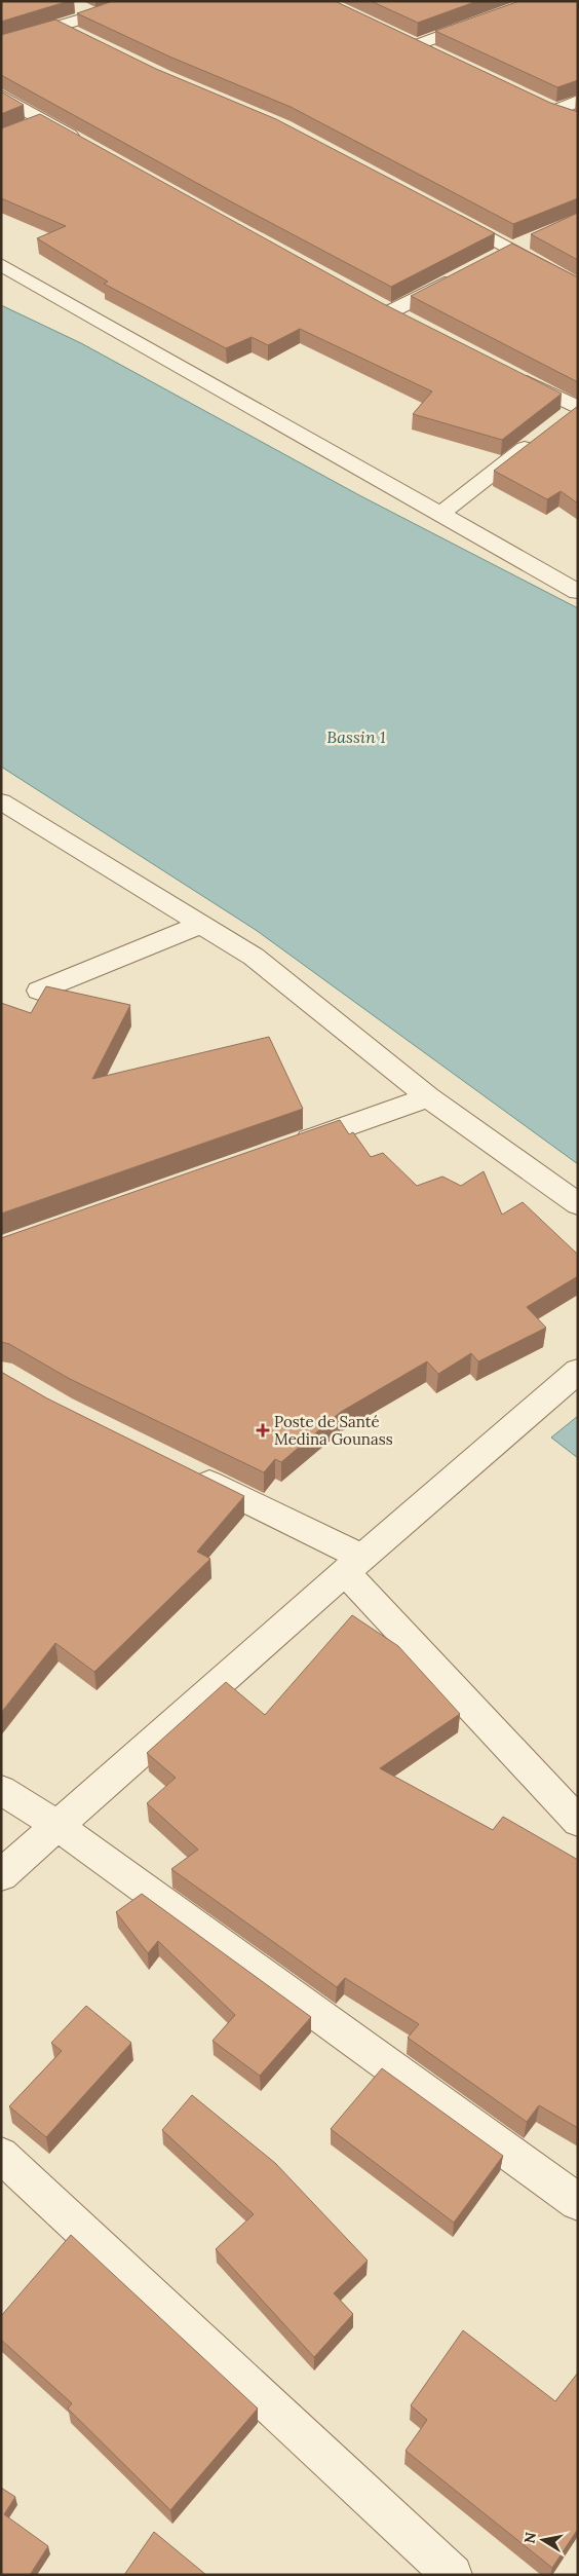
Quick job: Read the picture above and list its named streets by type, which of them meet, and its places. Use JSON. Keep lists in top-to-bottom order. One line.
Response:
{"water":["Bassin 1"],"places":{"health":["Poste de Santé Medina Gounass"]},"north":"left"}
